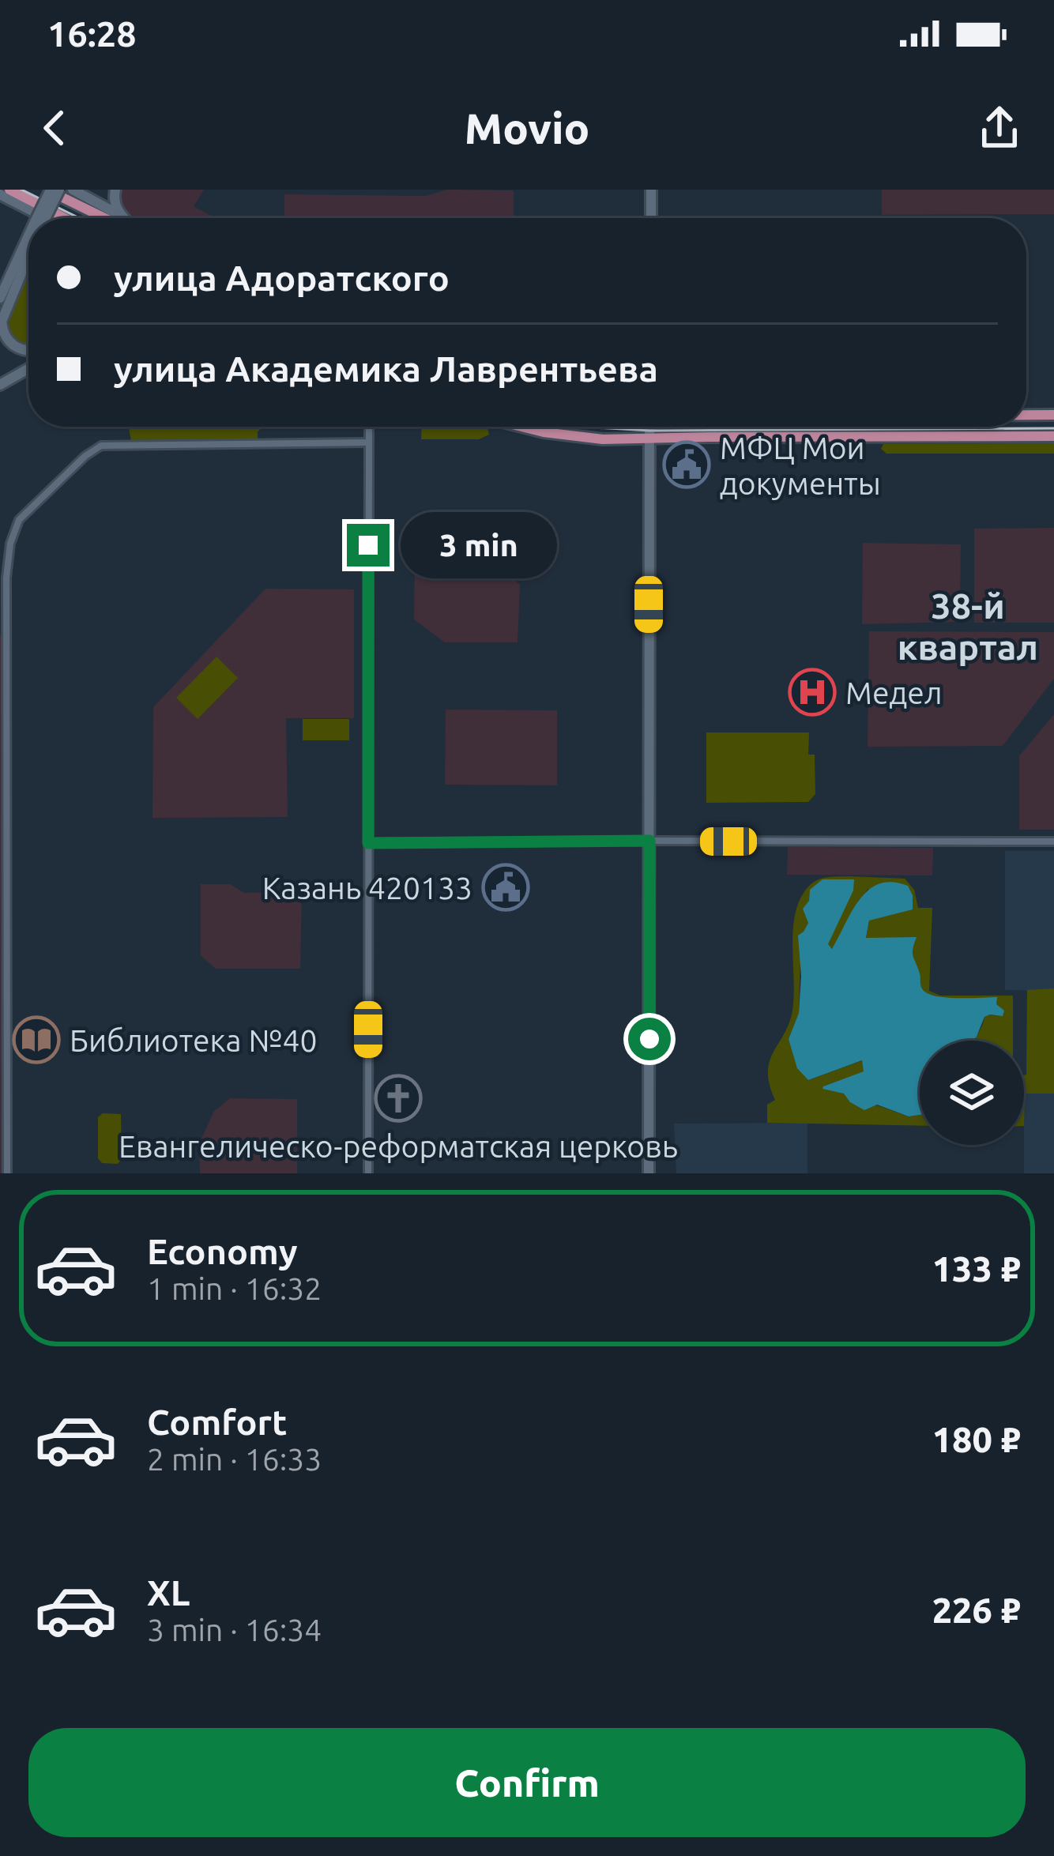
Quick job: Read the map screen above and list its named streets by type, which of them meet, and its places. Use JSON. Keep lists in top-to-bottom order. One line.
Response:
{"districts":["38-й квартал"],"places":{"public building":["МФЦ Мои документы","Казань 420133"],"hospital":["Медел"],"library":["Библиотека №40"],"church":["Евангелическо-реформатская церковь"]},"page":{"status":"16:28","header":"Movio","banner":["улица Адоратского","улица Академика Лаврентьева"],"bubble":"3 min","list":[{"name":"Economy","note":"1 min · 16:32","value":"133 ₽"},{"name":"Comfort","note":"2 min · 16:33","value":"180 ₽"},{"name":"XL","note":"3 min · 16:34","value":"226 ₽"}],"buttons":"Confirm"}}
